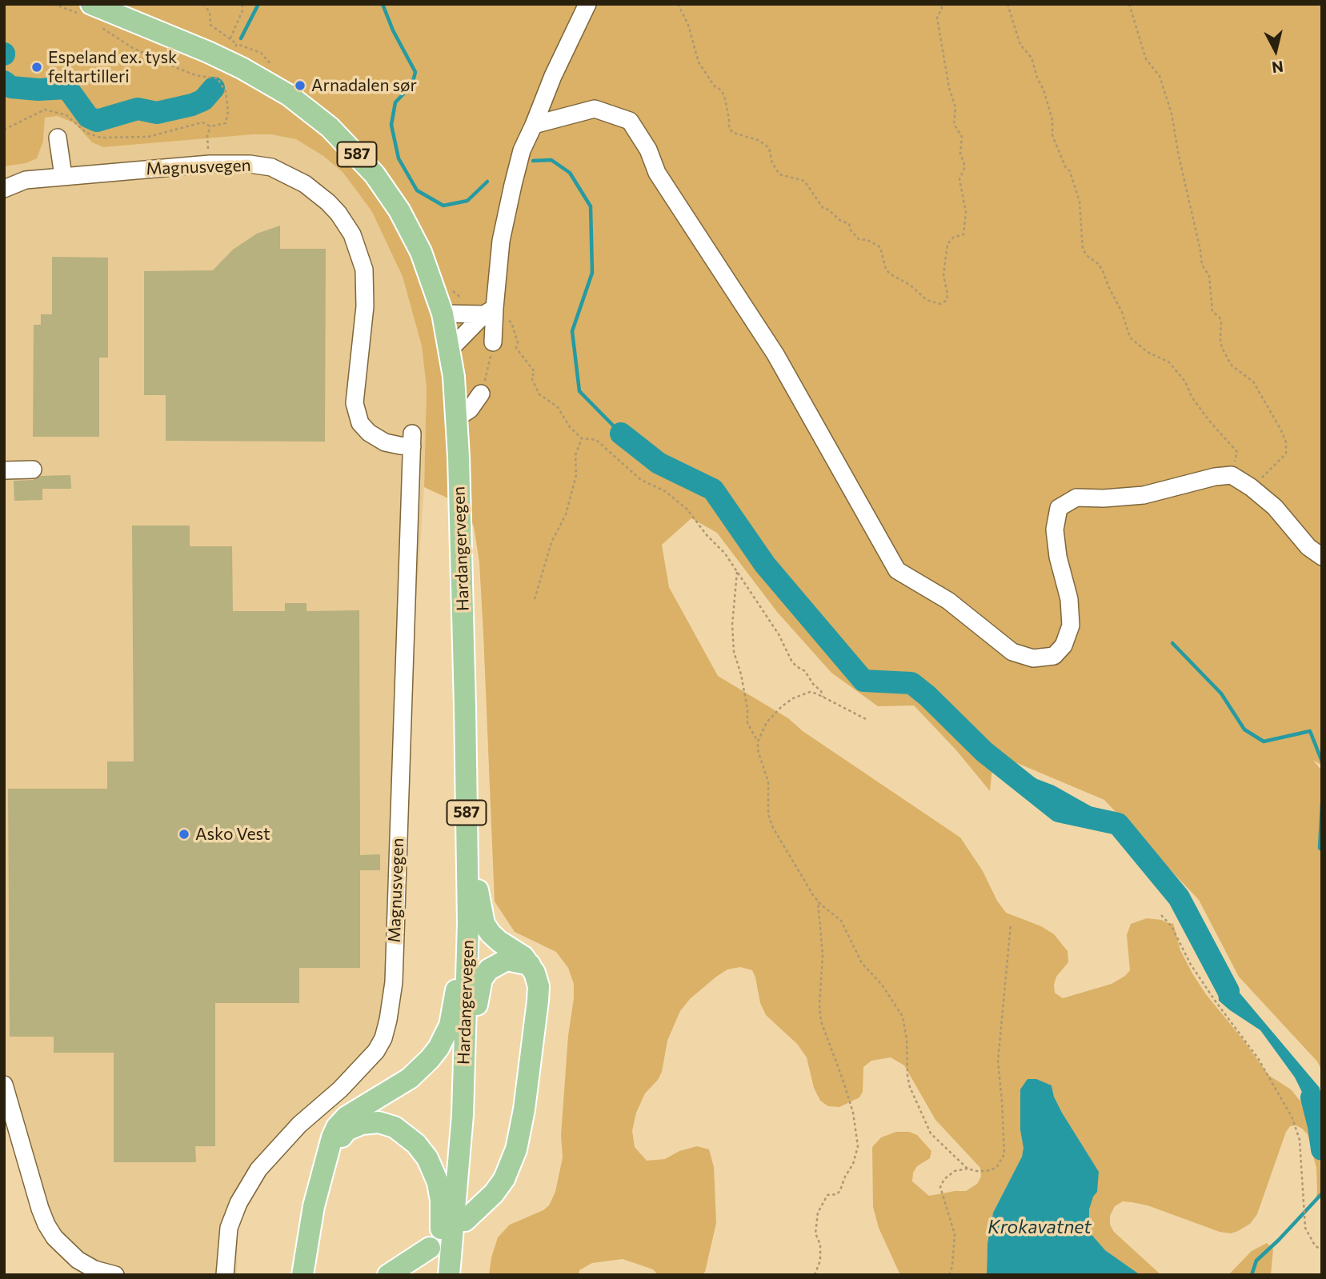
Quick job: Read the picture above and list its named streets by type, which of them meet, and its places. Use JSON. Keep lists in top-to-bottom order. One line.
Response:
{"streets":{"main road":["587","Hardangervegen"],"lane":["Magnusvegen"]},"crossings":[["587","Hardangervegen"]],"water":["Krokavatnet"],"places":["Espeland ex. tysk feltartilleri","Arnadalen sør","Asko Vest"],"north":"bottom"}
